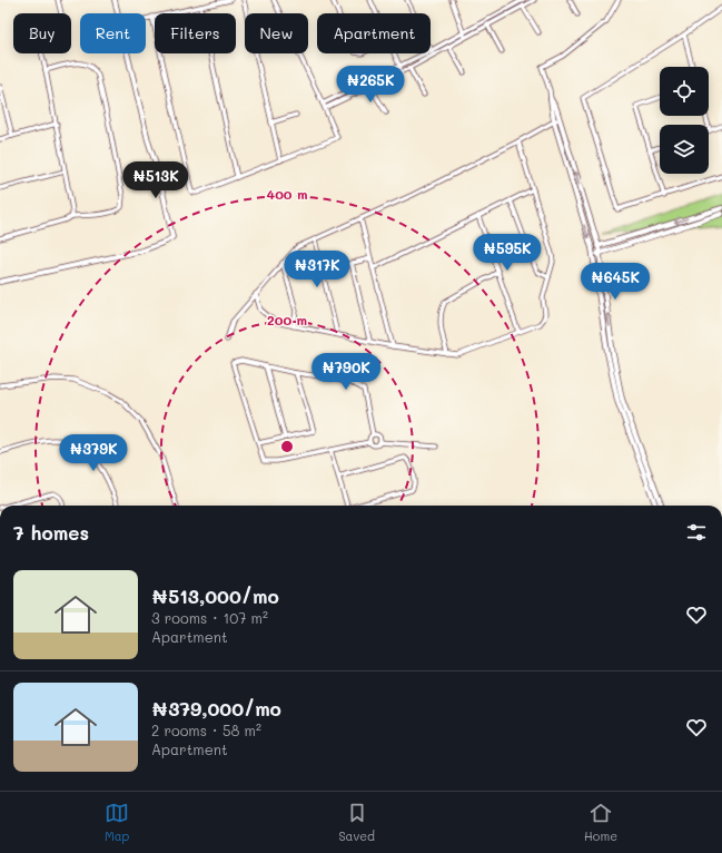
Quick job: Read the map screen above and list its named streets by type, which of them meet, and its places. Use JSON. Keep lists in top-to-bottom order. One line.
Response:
{"page":{"chip":["Buy","Rent","Filters","New","Apartment"],"price":["₦265K","₦513K","₦595K","₦317K","₦645K","₦790K","₦379K"],"heading":"7 homes","list":[{"name":"₦513,000/mo","note":"3 rooms · 107 m² · Apartment"},{"name":"₦379,000/mo","note":"2 rooms · 58 m² · Apartment"}],"tabs":["Map","Saved","Home"]},"rings":["400 m","200 m"]}
